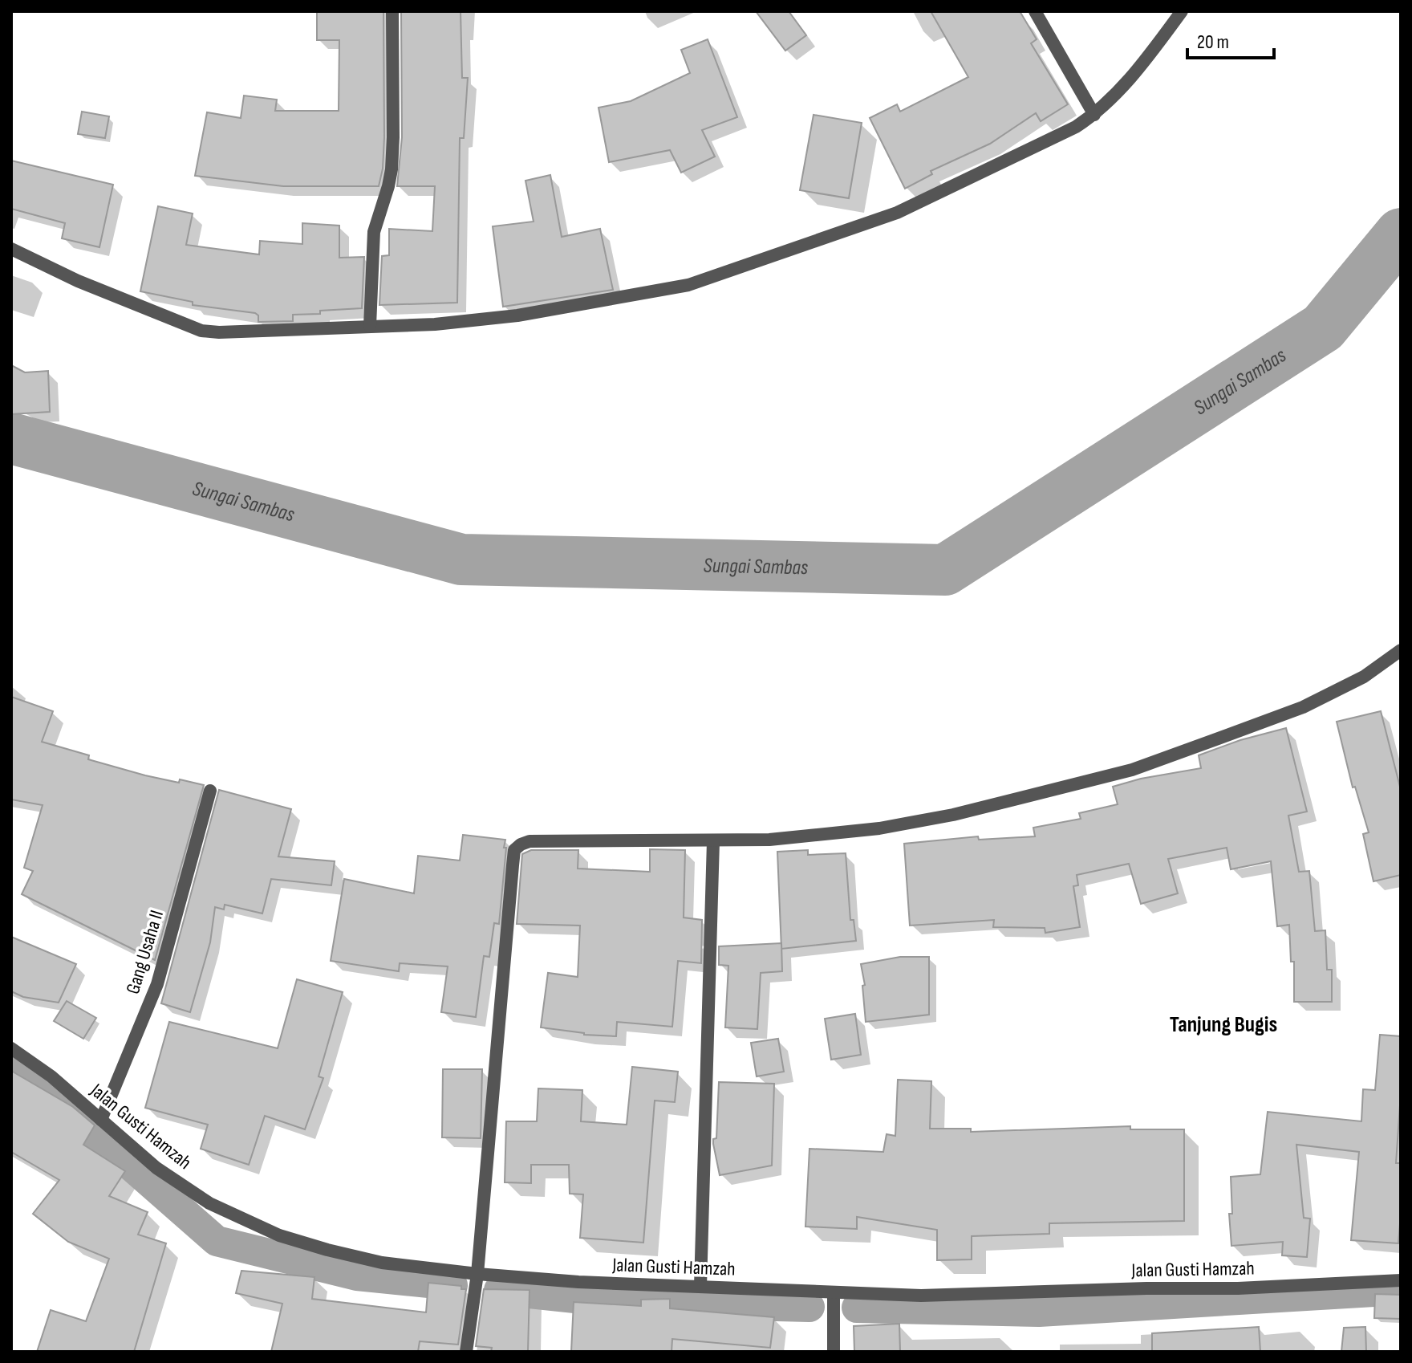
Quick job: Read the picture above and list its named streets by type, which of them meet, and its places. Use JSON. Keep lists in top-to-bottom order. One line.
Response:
{"streets":{"street":["Gang Usaha II","Jalan Gusti Hamzah"]},"crossings":[["Gang Usaha II","Jalan Gusti Hamzah"]],"districts":["Tanjung Bugis"],"water":["Sungai Sambas"],"scale_bar":"20 m"}
